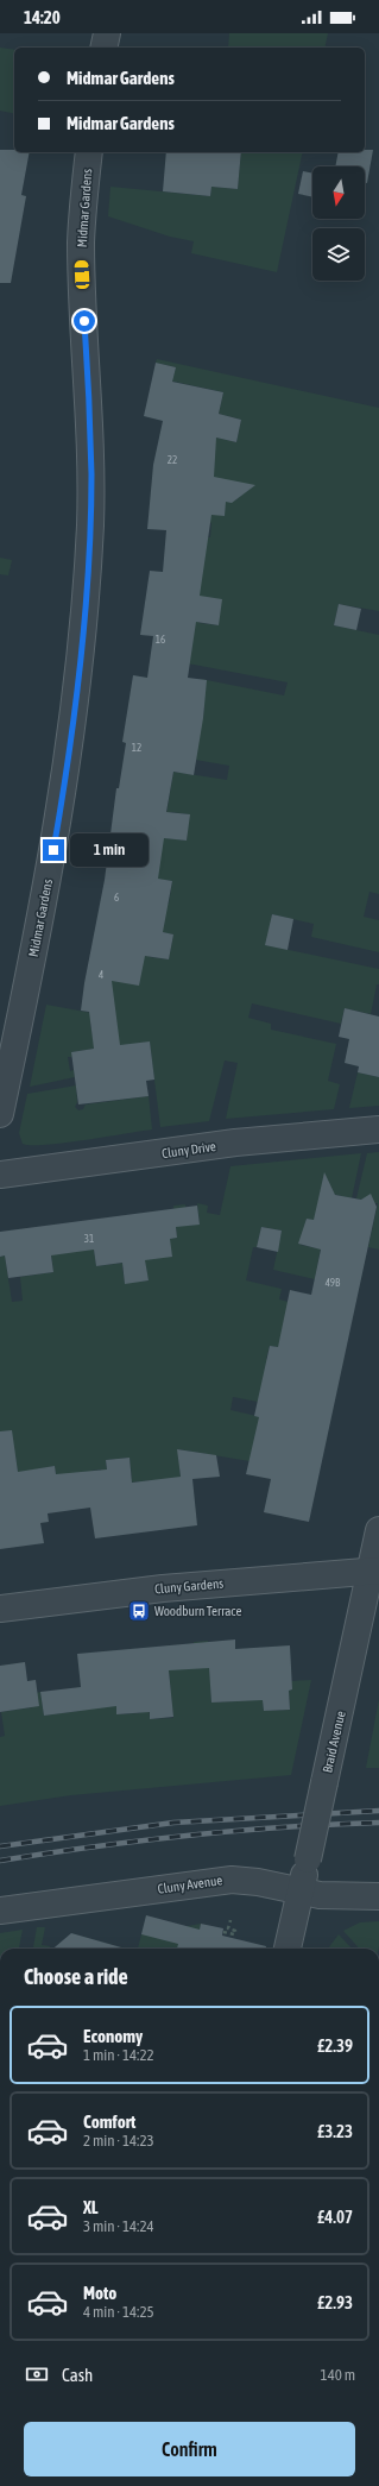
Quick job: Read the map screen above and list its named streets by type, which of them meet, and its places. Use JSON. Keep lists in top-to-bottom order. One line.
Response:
{"streets":{"street":["Midmar Gardens","Cluny Drive","Cluny Gardens","Braid Avenue","Cluny Avenue"]},"crossings":[["Cluny Gardens","Braid Avenue"],["Braid Avenue","Cluny Avenue"]],"places":{"bus stop":["Woodburn Terrace"]},"house_numbers":["22","16","12","6","4","31","49B"],"north":"bottom","page":{"status":"14:20","banner":["Midmar Gardens","Midmar Gardens"],"bubble":"1 min","heading":"Choose a ride","list":[{"name":"Economy","note":"1 min · 14:22","value":"£2.39"},{"name":"Comfort","note":"2 min · 14:23","value":"£3.23"},{"name":"XL","note":"3 min · 14:24","value":"£4.07"},{"name":"Moto","note":"4 min · 14:25","value":"£2.93"}],"pay":["Cash","140 m"],"buttons":"Confirm"}}
